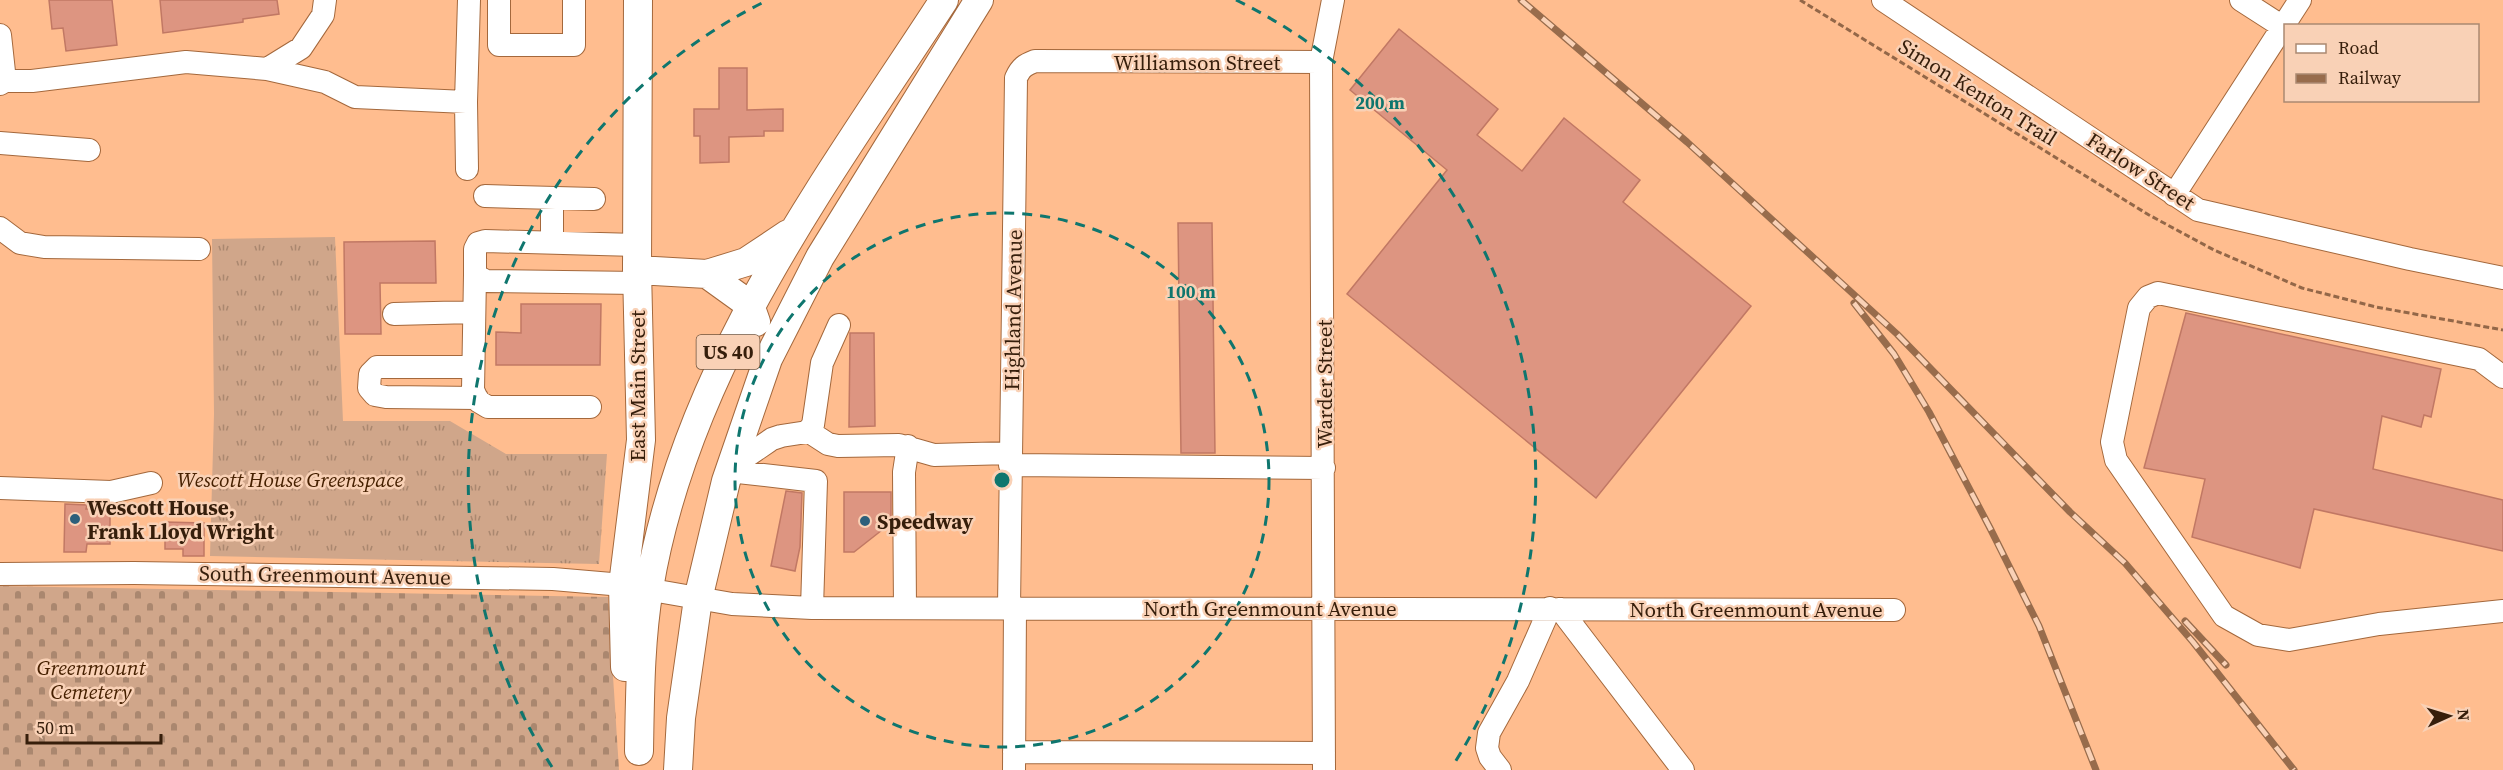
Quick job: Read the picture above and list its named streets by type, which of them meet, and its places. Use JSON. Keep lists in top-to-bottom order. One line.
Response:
{"streets":{"main road":["US 40","East Main Street"],"street":["Williamson Street","Farlow Street","Highland Avenue","Warder Street","South Greenmount Avenue","North Greenmount Avenue"],"path":["Simon Kenton Trail"]},"crossings":[["Williamson Street","Highland Avenue"],["Williamson Street","Warder Street"],["Highland Avenue","North Greenmount Avenue"],["US 40","East Main Street"],["US 40","South Greenmount Avenue"],["US 40","North Greenmount Avenue"],["Warder Street","North Greenmount Avenue"],["East Main Street","South Greenmount Avenue"],["East Main Street","North Greenmount Avenue"],["South Greenmount Avenue","North Greenmount Avenue"]],"parks":["Wescott House Greenspace","Greenmount Cemetery"],"places":["Wescott House, Frank Lloyd Wright","Speedway"],"legend":["Road","Railway"],"scale_bar":"50 m","north":"right","rings":["200 m","100 m"]}
